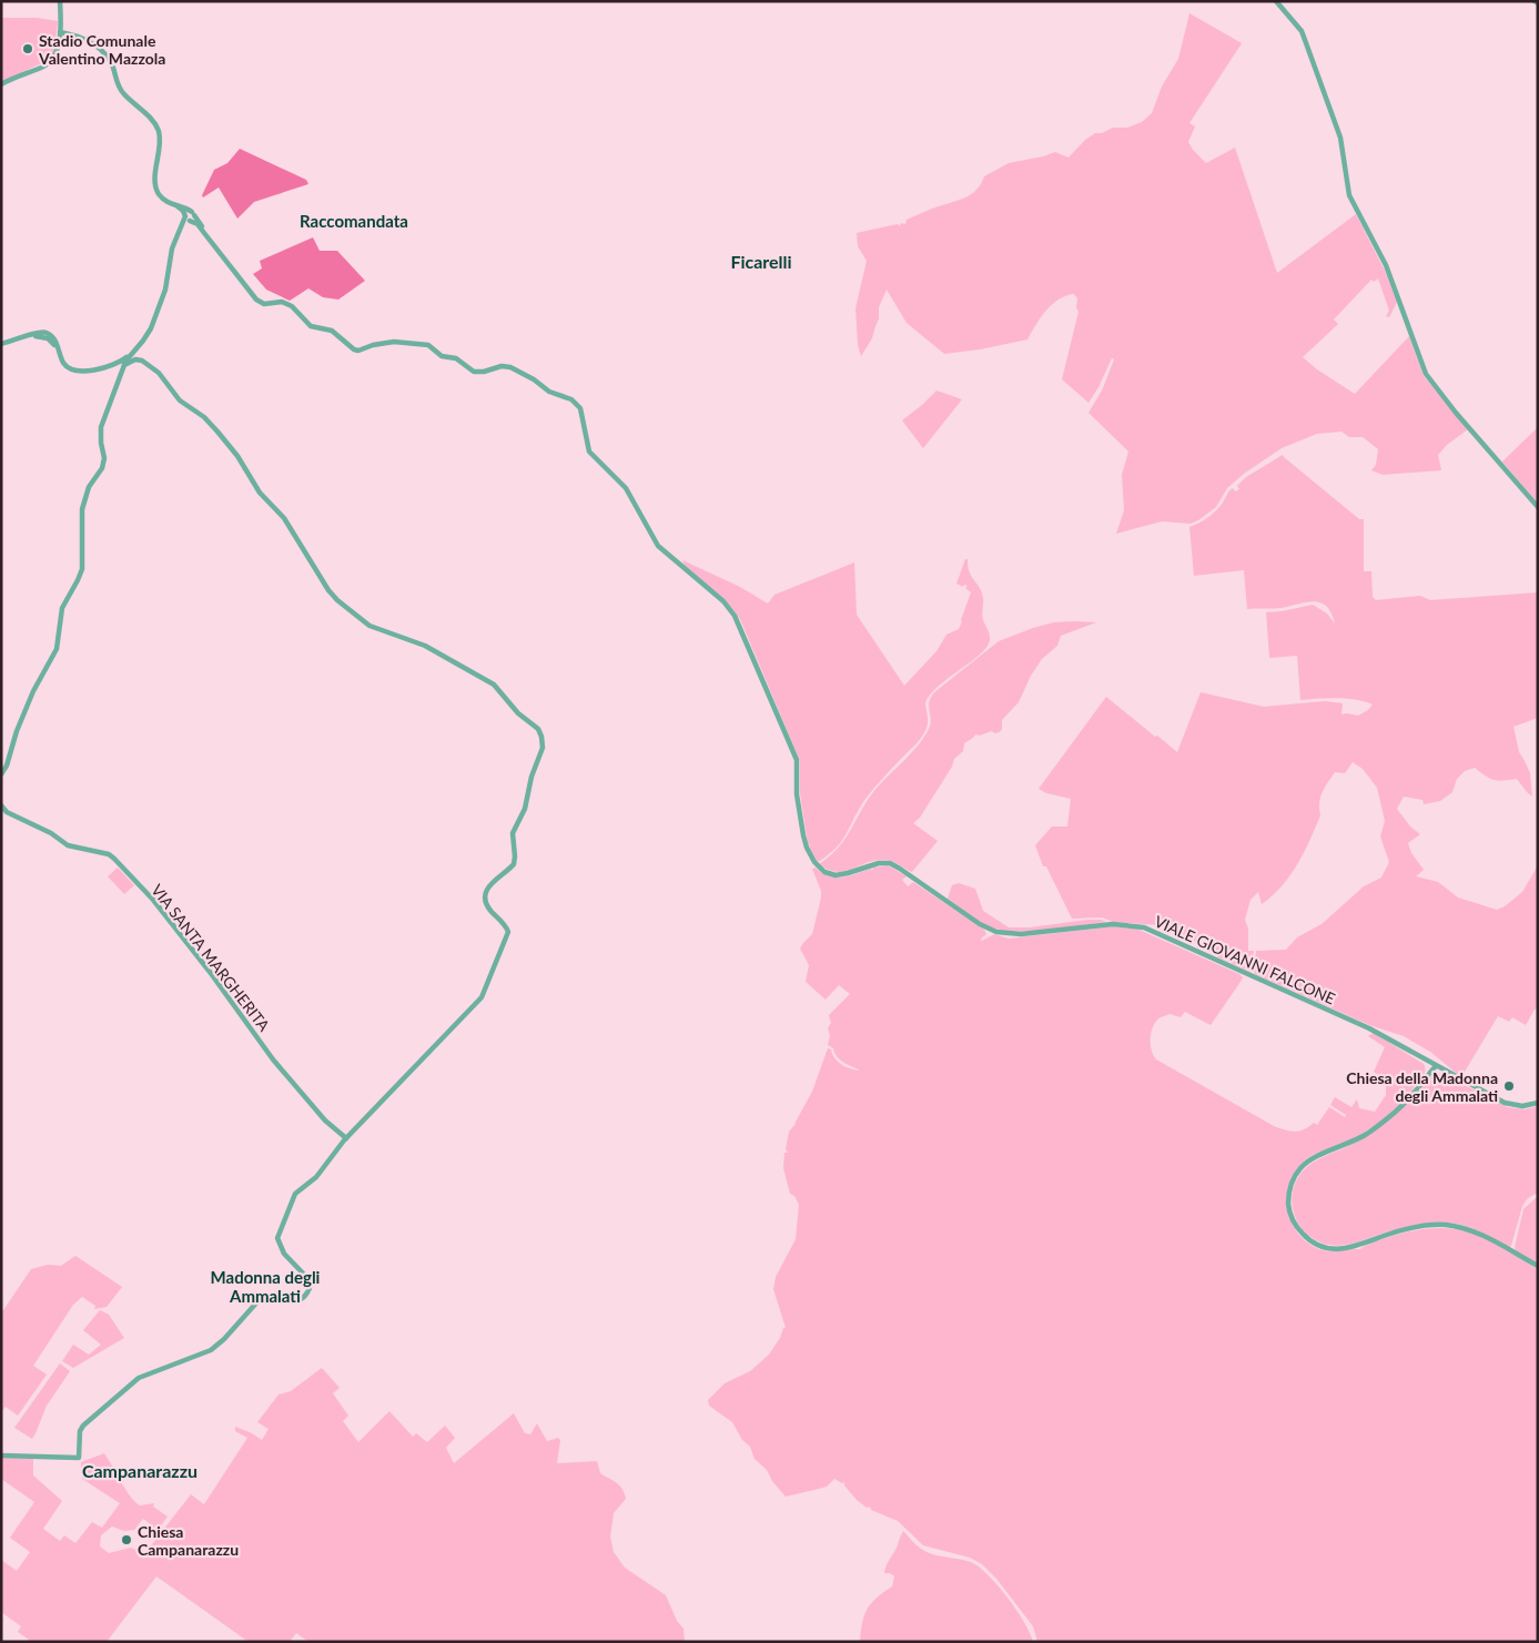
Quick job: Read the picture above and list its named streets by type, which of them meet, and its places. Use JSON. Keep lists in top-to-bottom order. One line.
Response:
{"streets":{"street":["VIA SANTA MARGHERITA","VIALE GIOVANNI FALCONE"]},"districts":["Raccomandata","Ficarelli","Madonna degli Ammalati","Campanarazzu"],"places":["Stadio Comunale Valentino Mazzola","Chiesa della Madonna degli Ammalati","Chiesa Campanarazzu"]}
